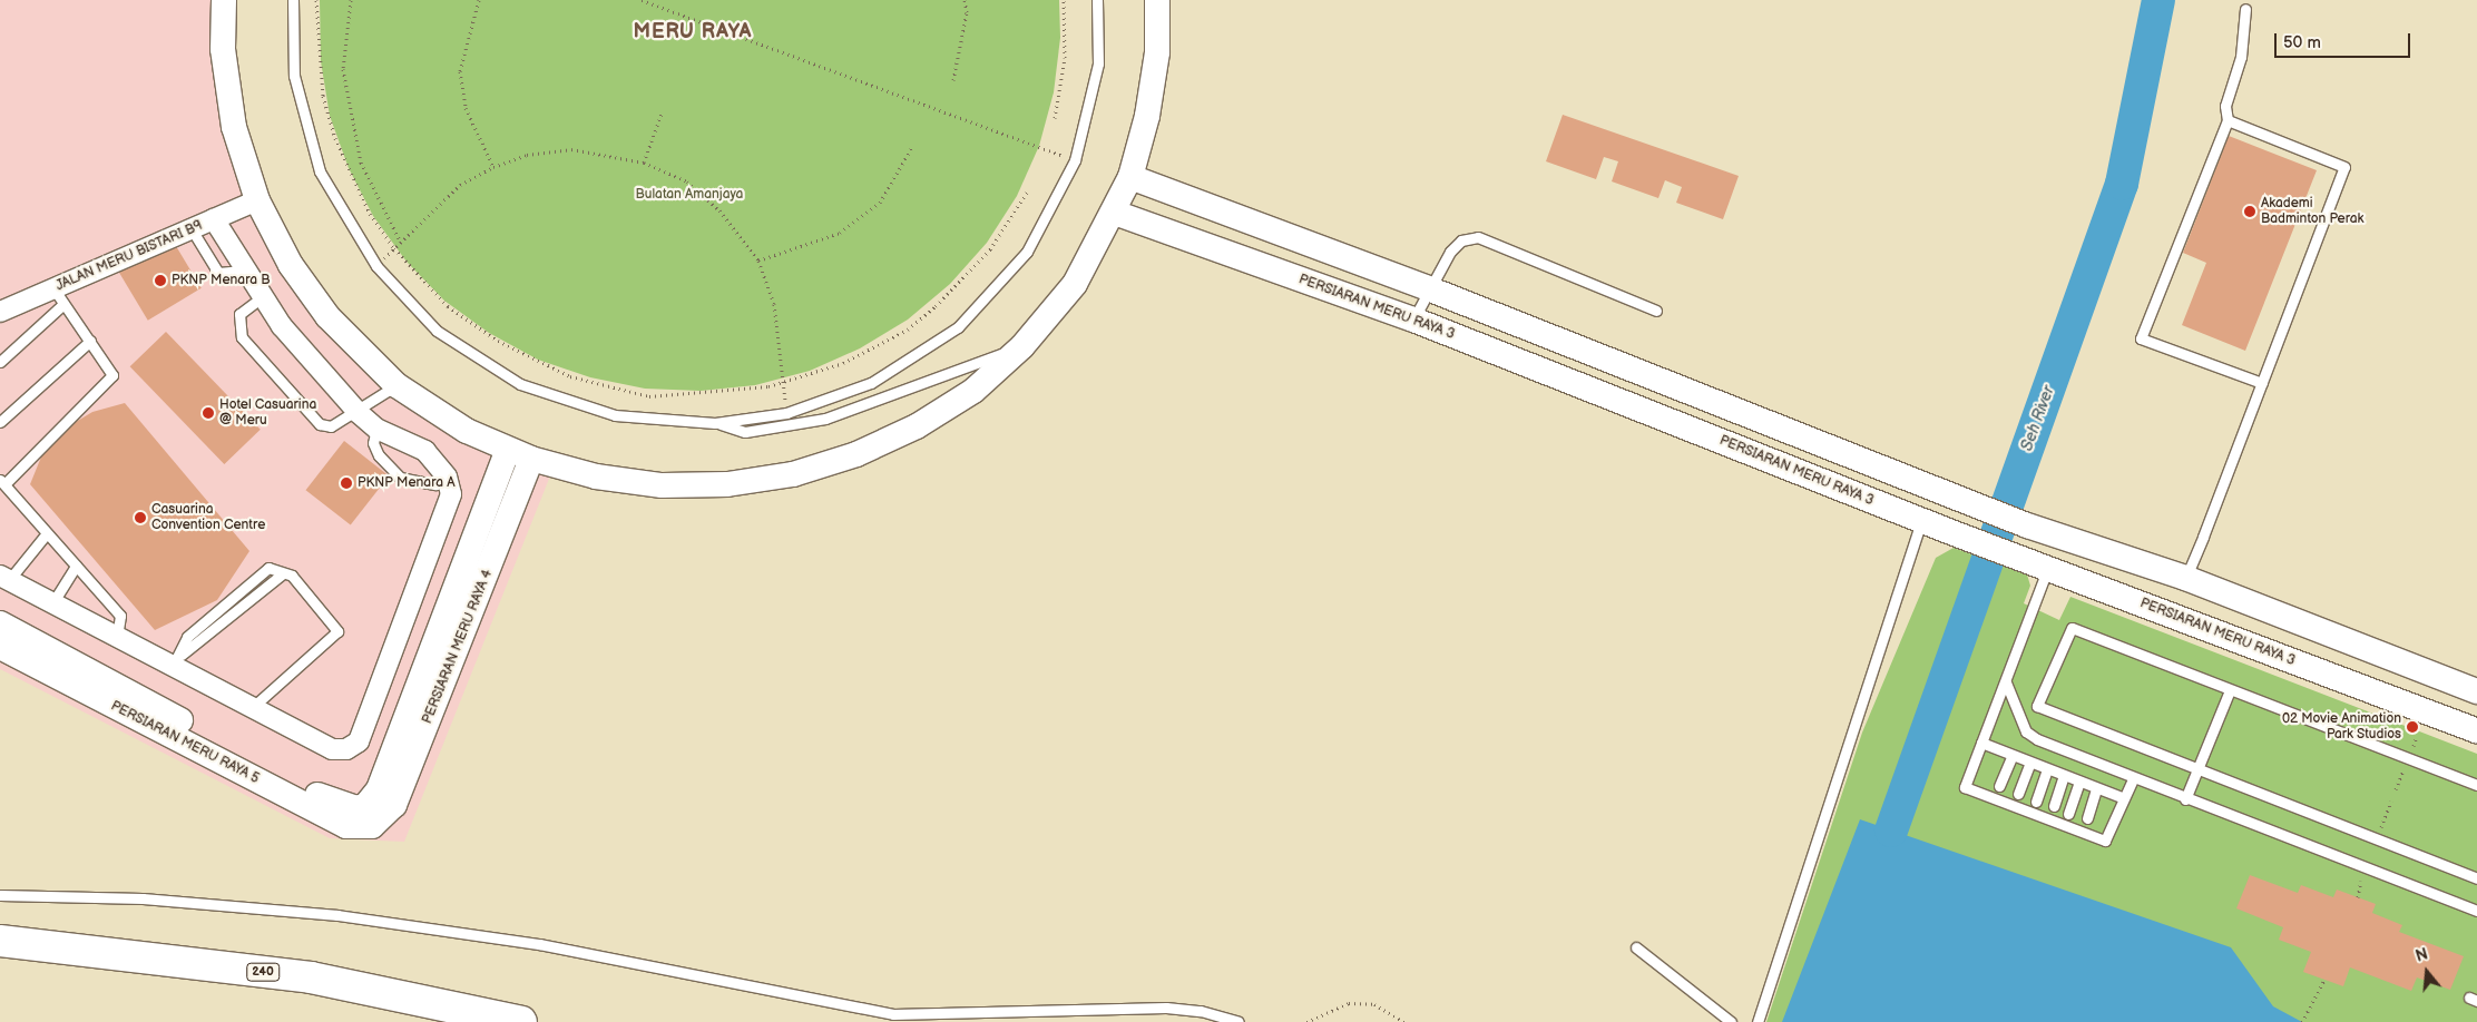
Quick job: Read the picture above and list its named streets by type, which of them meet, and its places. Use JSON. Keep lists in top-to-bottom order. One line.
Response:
{"streets":{"main road":["240"],"street":["JALAN MERU BISTARI B9","PERSIARAN MERU RAYA 3","PERSIARAN MERU RAYA 4","PERSIARAN MERU RAYA 5"]},"crossings":[["PERSIARAN MERU RAYA 4","PERSIARAN MERU RAYA 5"]],"districts":["MERU RAYA"],"water":["Seh River"],"parks":["Bulatan Amanjaya"],"places":["Akademi Badminton Perak","PKNP Menara B","Hotel Casuarina @ Meru","PKNP Menara A","Casuarina Convention Centre","02 Movie Animation Park Studios"],"scale_bar":"50 m","north":"top"}
